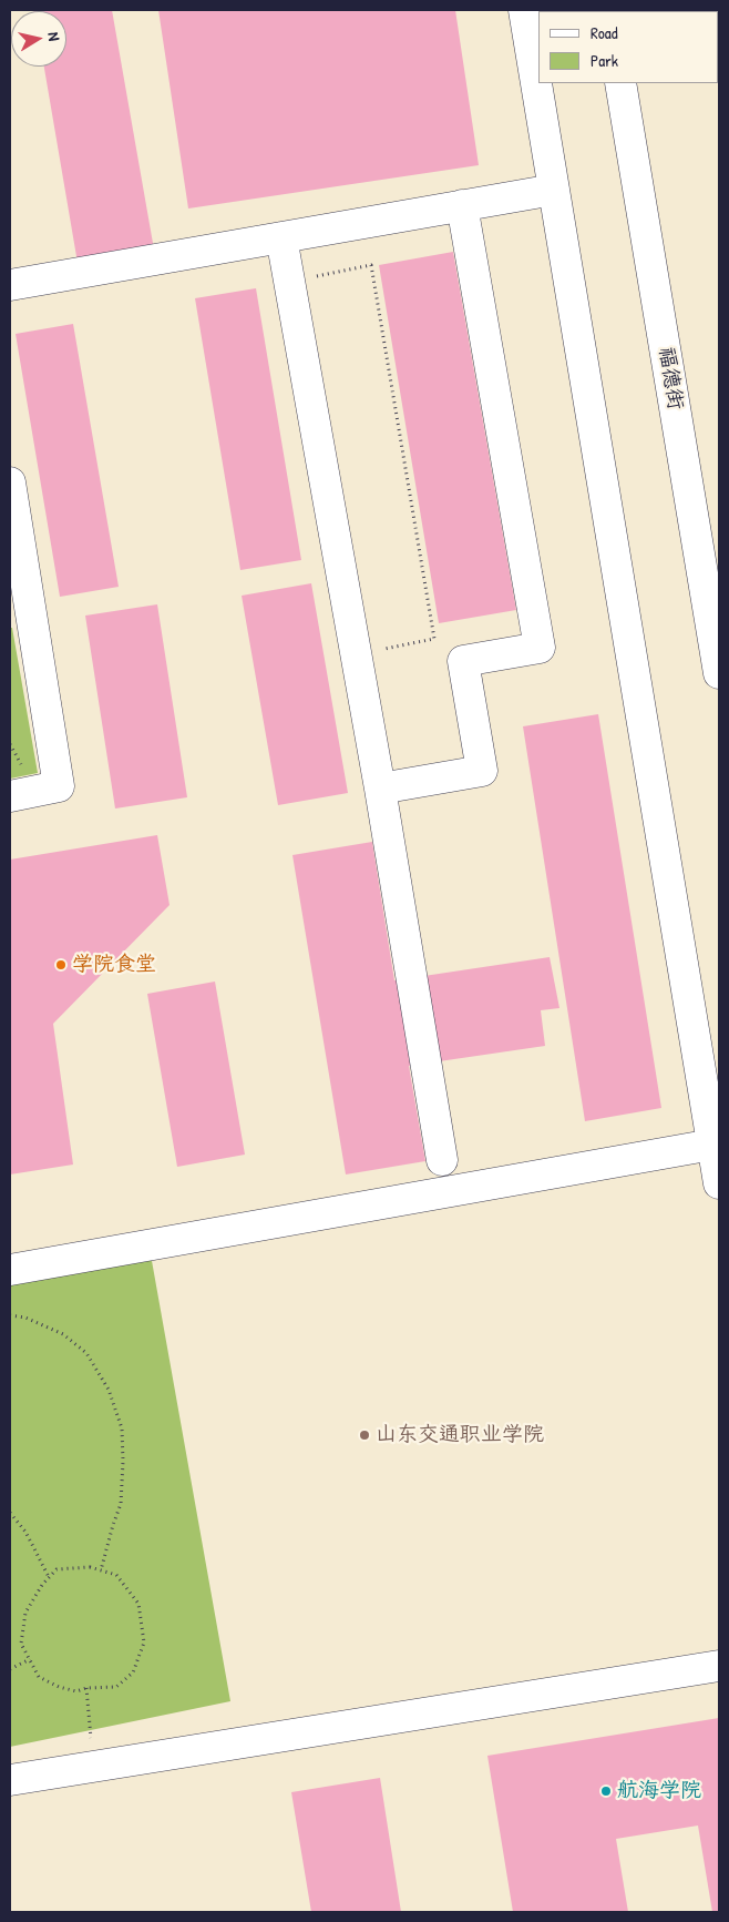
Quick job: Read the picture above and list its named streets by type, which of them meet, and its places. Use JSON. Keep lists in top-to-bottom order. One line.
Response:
{"streets":{"street":["福德街"]},"places":["学院食堂","山东交通职业学院","航海学院"],"legend":["Road","Park"],"north":"right"}
